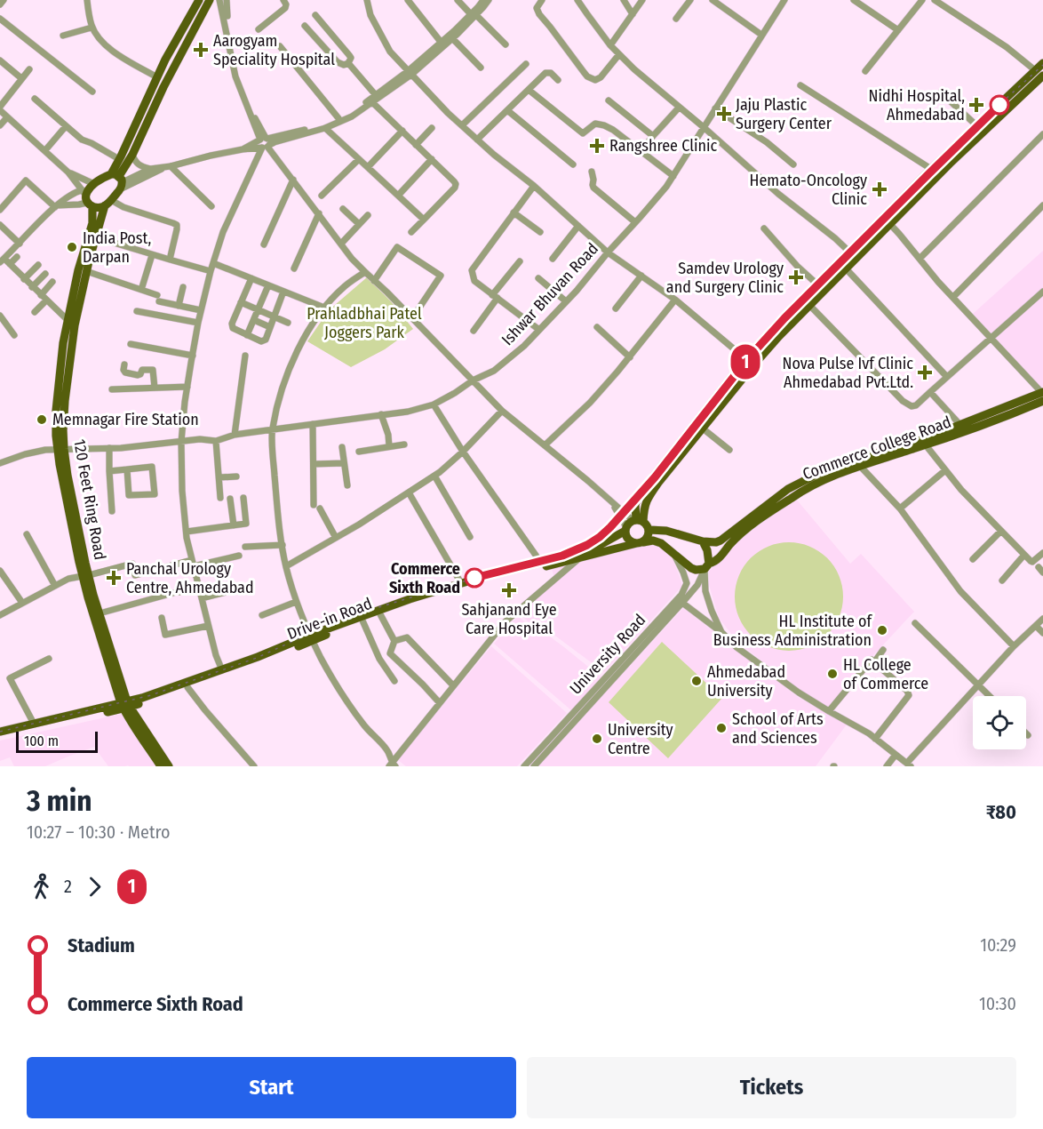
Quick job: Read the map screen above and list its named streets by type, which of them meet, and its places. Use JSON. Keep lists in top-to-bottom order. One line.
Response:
{"streets":{"main road":["Commerce College Road","120 Feet Ring Road","Drive-in Road"],"street":["Ishwar Bhuvan Road","University Road"]},"crossings":[["Ishwar Bhuvan Road","120 Feet Ring Road"],["Commerce College Road","University Road"],["120 Feet Ring Road","Drive-in Road"]],"parks":["Prahladbhai Patel Joggers Park"],"places":{"health":["Aarogyam Speciality Hospital","Nidhi Hospital, Ahmedabad","Jaju Plastic Surgery Center","Rangshree Clinic","Hemato-Oncology Clinic","Samdev Urology and Surgery Clinic","Nova Pulse Ivf Clinic Ahmedabad Pvt.Ltd.","Panchal Urology Centre, Ahmedabad","Sahjanand Eye Care Hospital"],"other":["India Post, Darpan","Memnagar Fire Station","Commerce Sixth Road","HL Institute of Business Administration","HL College of Commerce","Ahmedabad University","School of Arts and Sciences","University Centre"]},"lines":["metro line 1"],"scale_bar":"100 m","page":{"on_map":"1","scale":"100 m","heading":["3 min","10:27 – 10:30 · Metro","₹80"],"legs":["2","1"],"list":[{"name":"Stadium","value":"10:29"},{"name":"Commerce Sixth Road","value":"10:30"}],"buttons":["Start","Tickets"]}}
